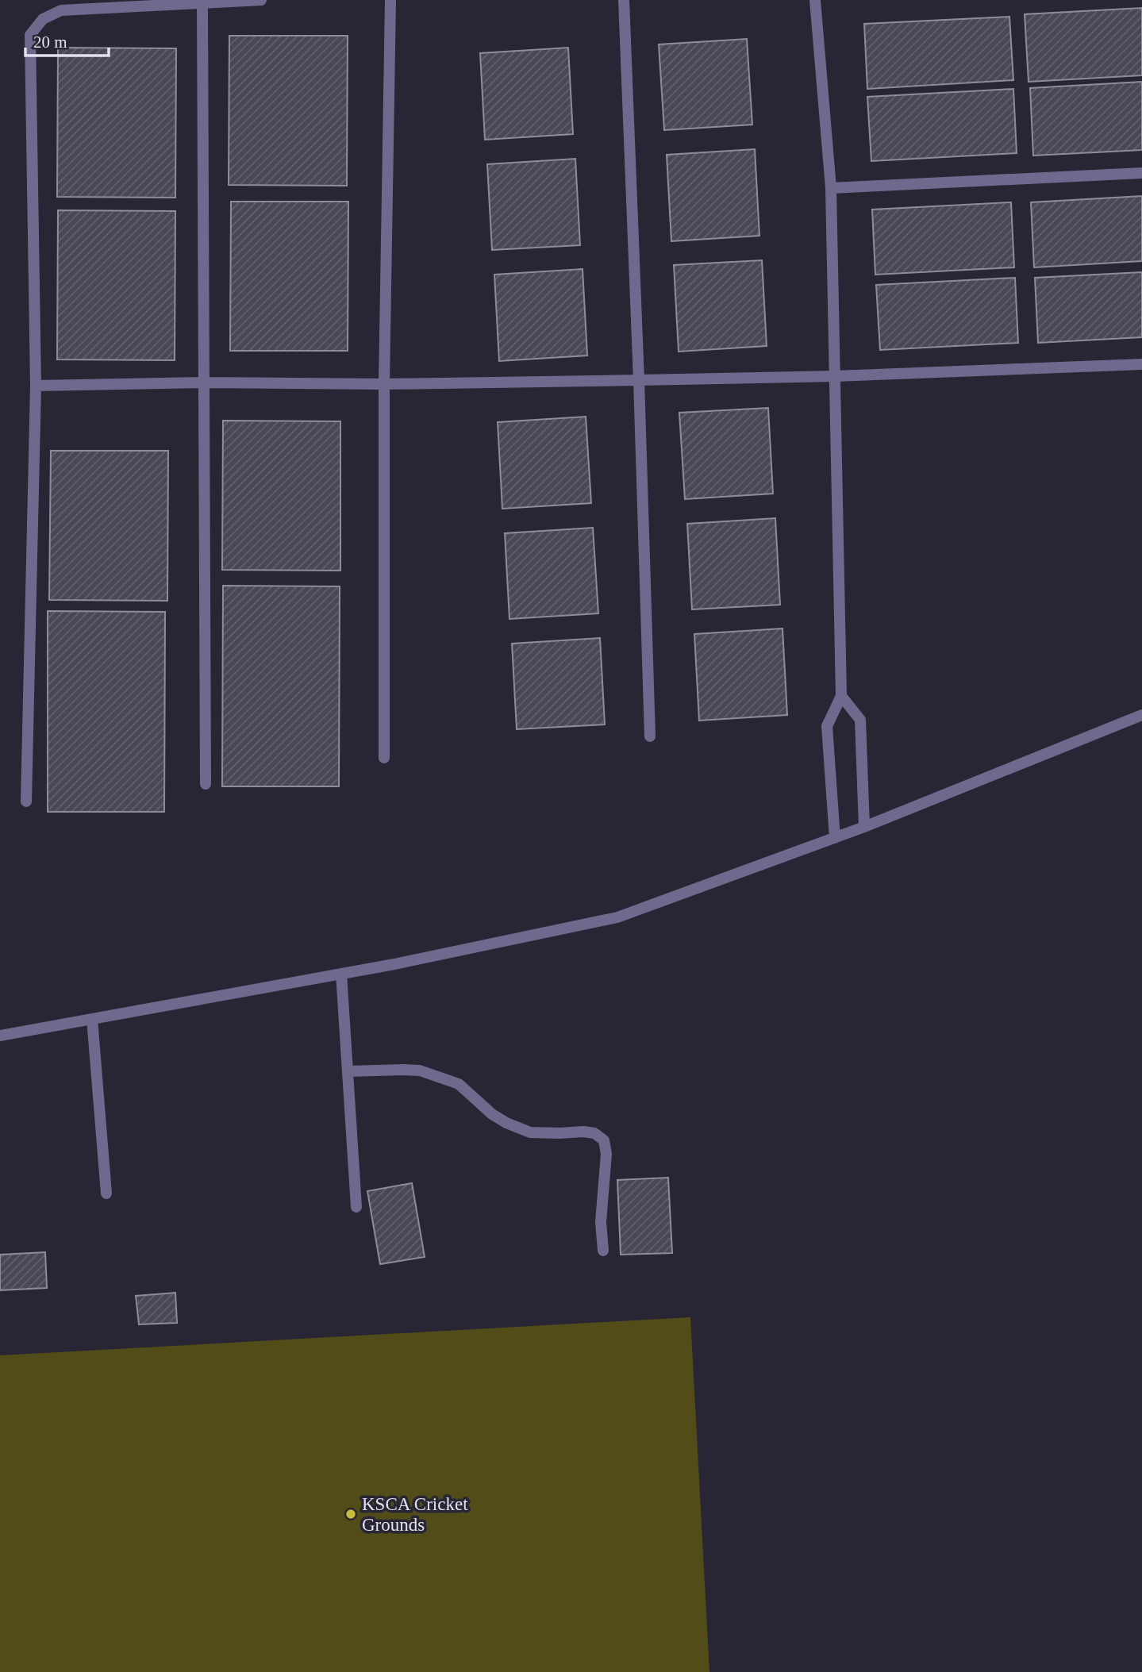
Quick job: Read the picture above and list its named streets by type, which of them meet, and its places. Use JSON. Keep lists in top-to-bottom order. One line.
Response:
{"places":["KSCA Cricket Grounds"],"scale_bar":"20 m"}
